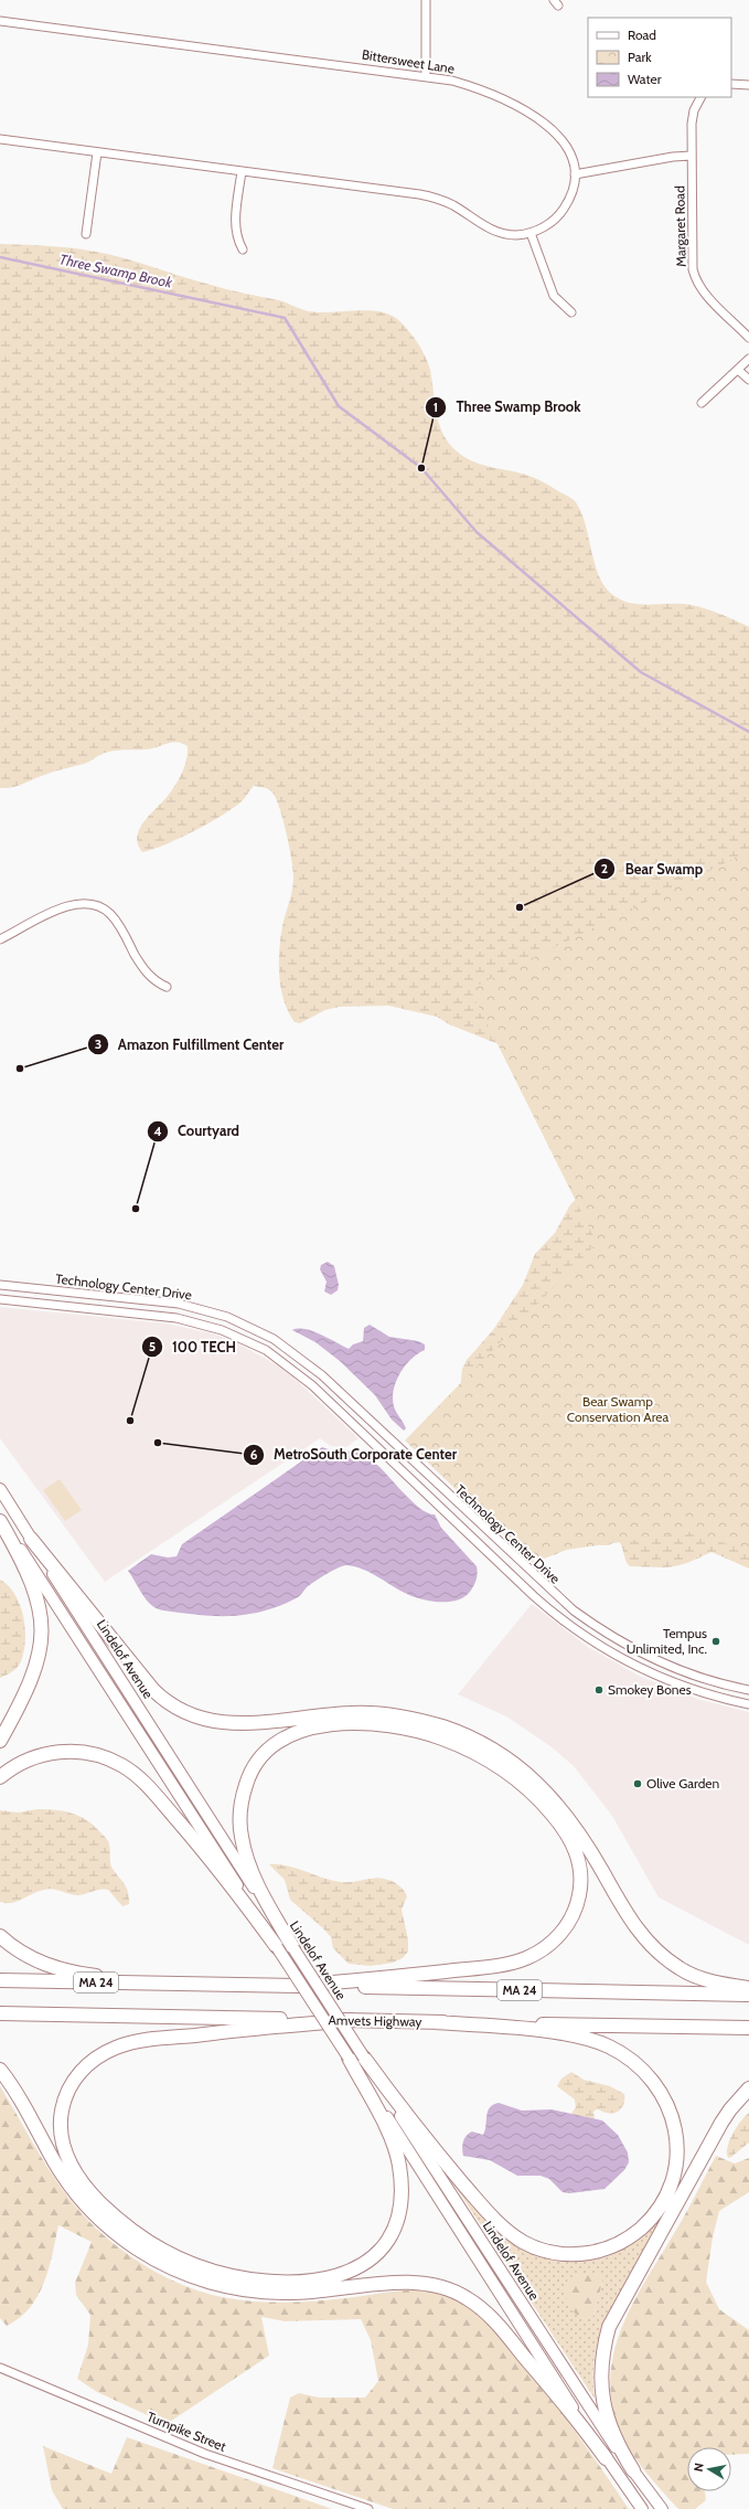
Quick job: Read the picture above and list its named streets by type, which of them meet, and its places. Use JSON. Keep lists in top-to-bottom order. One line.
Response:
{"streets":{"highway":["MA 24","Amvets Highway"],"main road":["Lindelof Avenue"],"street":["Bittersweet Lane","Margaret Road","Technology Center Drive","Turnpike Street"]},"water":["Three Swamp Brook"],"parks":["Bear Swamp Conservation Area"],"places":["Three Swamp Brook","Bear Swamp","Amazon Fulfillment Center","Courtyard","100 TECH","MetroSouth Corporate Center","Tempus Unlimited, Inc.","Smokey Bones","Olive Garden"],"legend":["Road","Park","Water"],"north":"left"}
